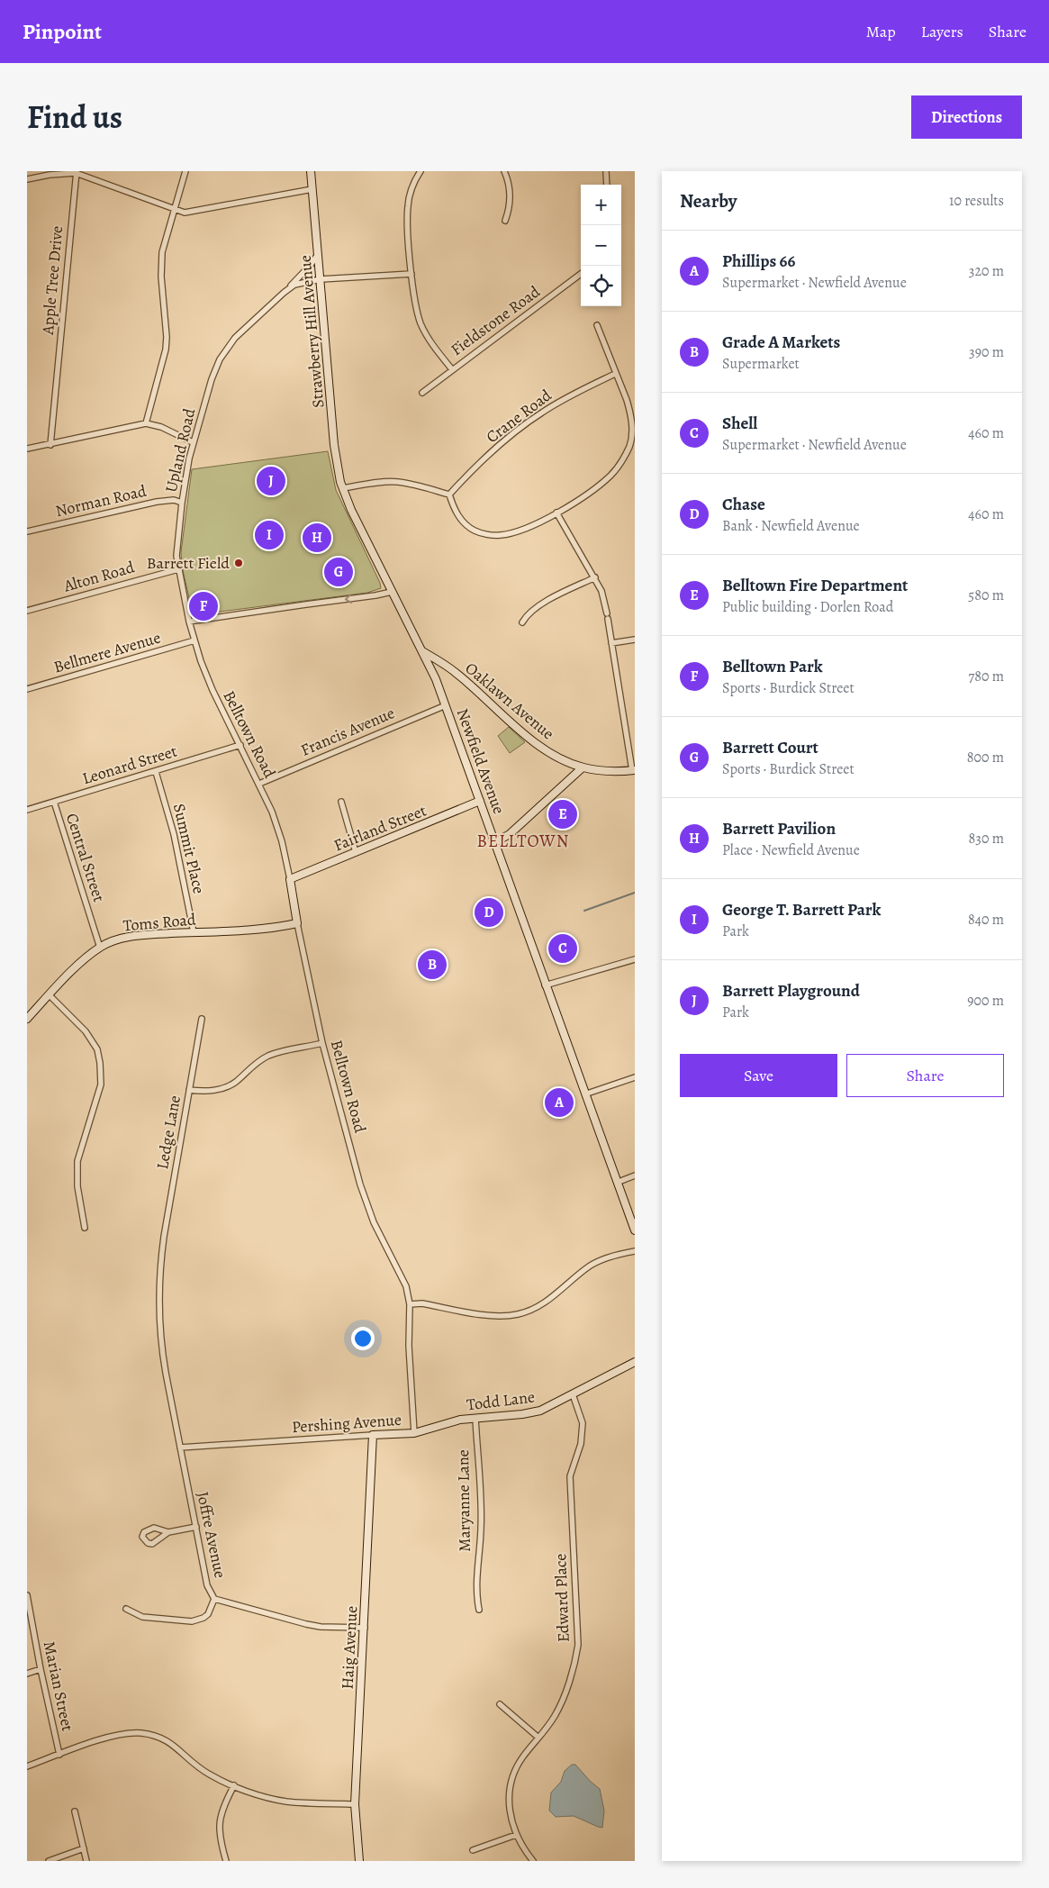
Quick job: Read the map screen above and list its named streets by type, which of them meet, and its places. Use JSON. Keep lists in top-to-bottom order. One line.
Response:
{"streets":{"street":["Apple Tree Drive","Fieldstone Road","Strawberry Hill Avenue","Crane Road","Upland Road","Norman Road","Alton Road","Bellmere Avenue","Oaklawn Avenue","Francis Avenue","Belltown Road","Newfield Avenue","Leonard Street","Fairland Street","Summit Place","Central Street","Toms Road","Ledge Lane","Todd Lane","Pershing Avenue","Maryanne Lane","Joffre Avenue","Edward Place","Haig Avenue","Marian Street"]},"crossings":[["Strawberry Hill Avenue","Upland Road"],["Strawberry Hill Avenue","Newfield Avenue"],["Upland Road","Norman Road"],["Upland Road","Alton Road"],["Upland Road","Bellmere Avenue"],["Upland Road","Belltown Road"],["Bellmere Avenue","Belltown Road"],["Oaklawn Avenue","Newfield Avenue"],["Francis Avenue","Belltown Road"],["Francis Avenue","Newfield Avenue"],["Belltown Road","Leonard Street"],["Belltown Road","Fairland Street"],["Belltown Road","Toms Road"],["Belltown Road","Ledge Lane"],["Belltown Road","Pershing Avenue"],["Newfield Avenue","Fairland Street"],["Leonard Street","Summit Place"],["Leonard Street","Central Street"],["Summit Place","Toms Road"],["Central Street","Toms Road"],["Ledge Lane","Joffre Avenue"],["Todd Lane","Pershing Avenue"],["Todd Lane","Maryanne Lane"],["Todd Lane","Edward Place"],["Pershing Avenue","Joffre Avenue"],["Pershing Avenue","Haig Avenue"],["Joffre Avenue","Haig Avenue"]],"districts":["BELLTOWN"],"places":["Barrett Field"],"page":{"header":"Pinpoint","nav":["Map","Layers","Share"],"title":"Find us","buttons":["Directions",["Save","Share"]],"heading":["Nearby","10 results"],"map_buttons":["+","−"],"list":[{"mark":"A","name":"Phillips 66","note":"Supermarket · Newfield Avenue","value":"320 m"},{"mark":"B","name":"Grade A Markets","note":"Supermarket","value":"390 m"},{"mark":"C","name":"Shell","note":"Supermarket · Newfield Avenue","value":"460 m"},{"mark":"D","name":"Chase","note":"Bank · Newfield Avenue","value":"460 m"},{"mark":"E","name":"Belltown Fire Department","note":"Public building · Dorlen Road","value":"580 m"},{"mark":"F","name":"Belltown Park","note":"Sports · Burdick Street","value":"780 m"},{"mark":"G","name":"Barrett Court","note":"Sports · Burdick Street","value":"800 m"},{"mark":"H","name":"Barrett Pavilion","note":"Place · Newfield Avenue","value":"830 m"},{"mark":"I","name":"George T. Barrett Park","note":"Park","value":"840 m"},{"mark":"J","name":"Barrett Playground","note":"Park","value":"900 m"}],"pins":["J","I","H","G","F","E","D","C","B","A"]}}
